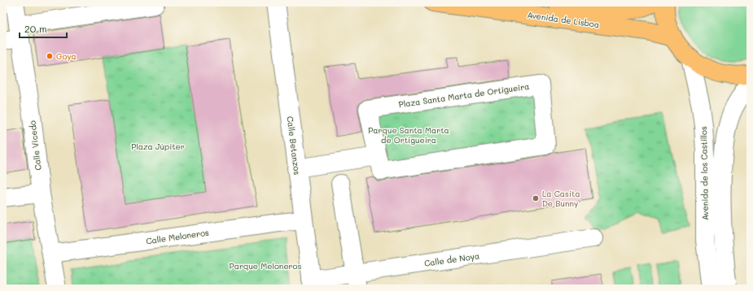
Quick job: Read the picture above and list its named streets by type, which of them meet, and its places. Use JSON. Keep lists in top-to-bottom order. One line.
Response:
{"streets":{"main road":["Avenida de Lisboa"],"street":["Plaza Santa Marta de Ortigueira","Calle Vicedo","Calle Betanzos","Avenida de los Castillos","Calle Meloneros","Calle de Noya"]},"crossings":[["Calle Vicedo","Calle Meloneros"],["Calle Betanzos","Calle Meloneros"],["Calle Betanzos","Calle de Noya"]],"parks":["Parque Santa Marta de Ortigueira","Plaza Júpiter","Parque Meloneros"],"places":["Goya","La Casita De Bunny"],"scale_bar":"20 m"}
